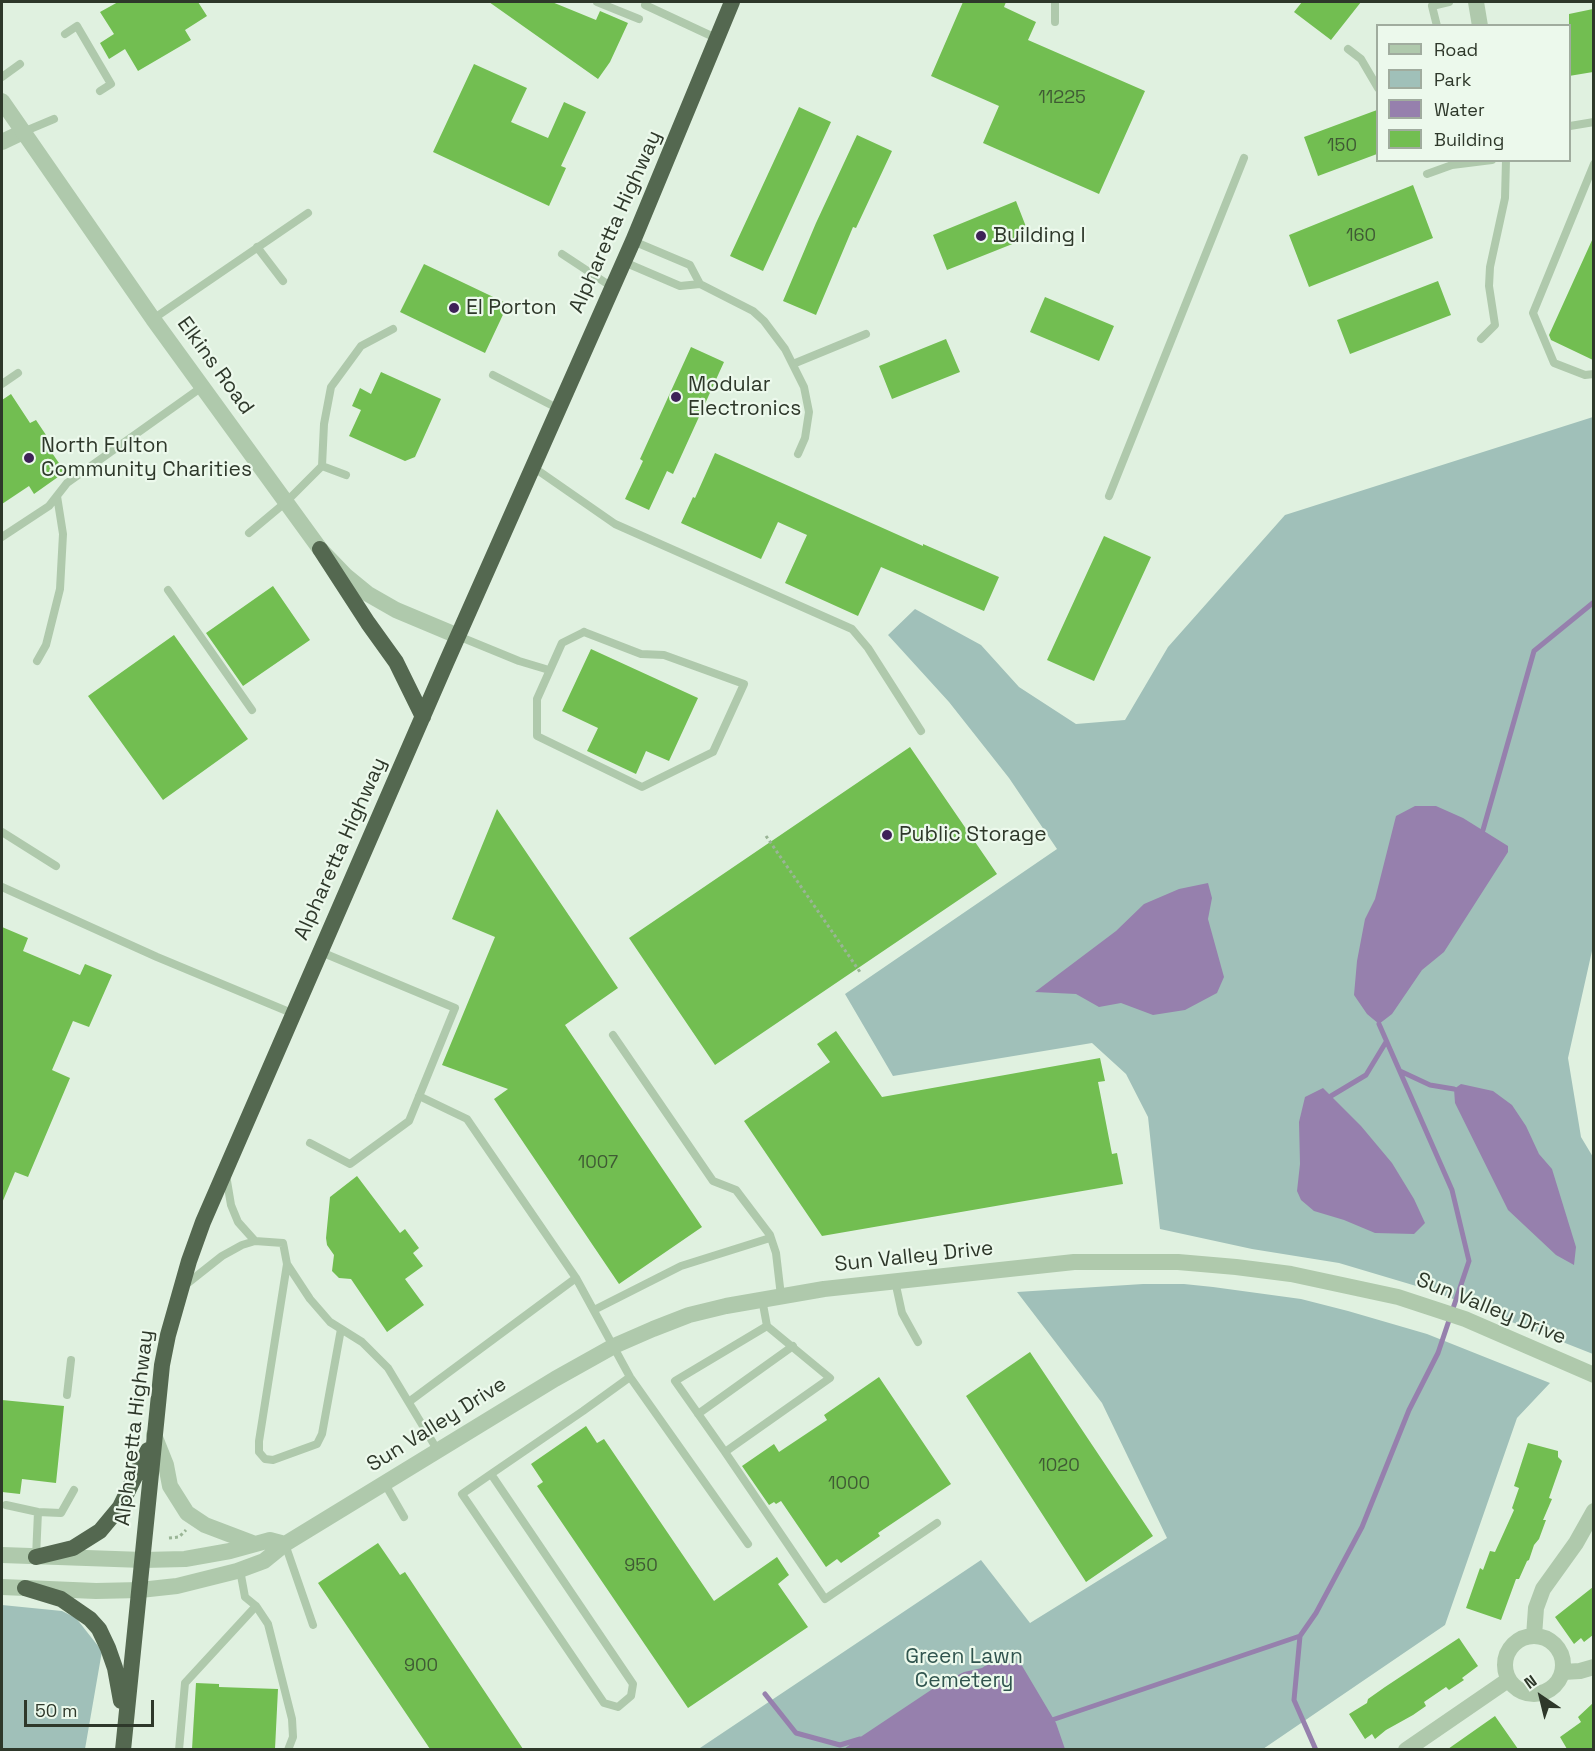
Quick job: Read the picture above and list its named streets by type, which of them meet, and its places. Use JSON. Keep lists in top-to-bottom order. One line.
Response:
{"streets":{"highway":["Alpharetta Highway"],"street":["Elkins Road","Sun Valley Drive"]},"crossings":[["Alpharetta Highway","Elkins Road"],["Alpharetta Highway","Sun Valley Drive"]],"parks":["Green Lawn Cemetery"],"places":["Building I","El Porton","Modular Electronics","North Fulton Community Charities","Public Storage"],"house_numbers":["11225","150","160","1007","1020","1000","950","900"],"legend":["Road","Park","Water","Building"],"scale_bar":"50 m","north":"top left"}
